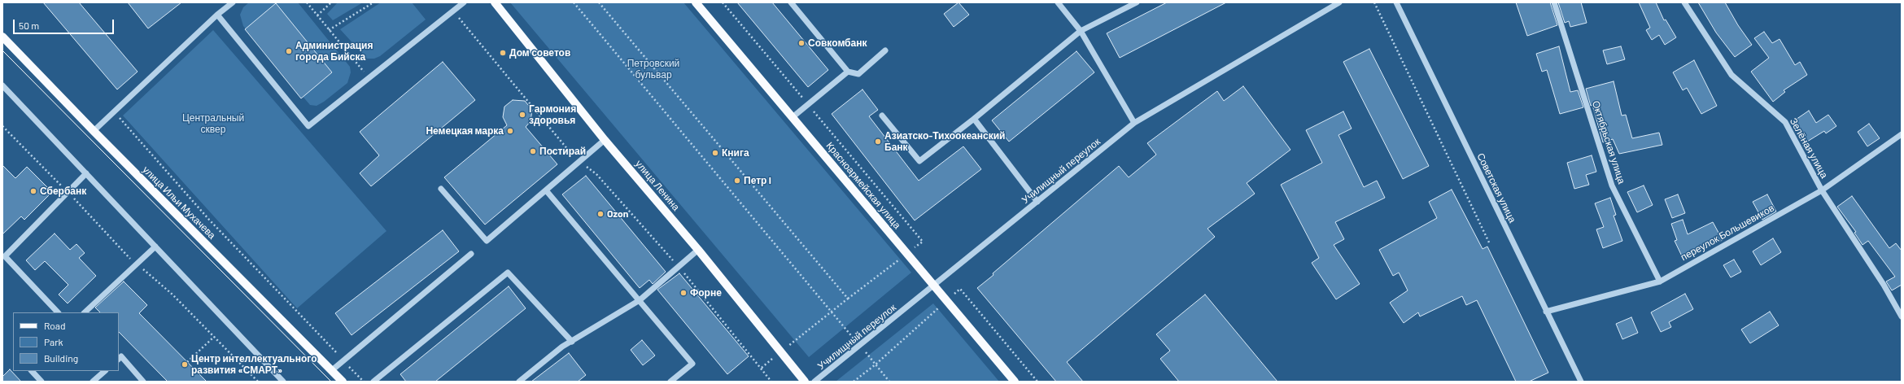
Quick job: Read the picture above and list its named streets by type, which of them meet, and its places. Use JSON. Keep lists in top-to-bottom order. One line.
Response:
{"streets":{"main road":["улица Ленина","Красноармейская улица","улица Ильи Мухачева"],"street":["Октябрьская улица","Зелёная улица","Училищный переулок","Советская улица","переулок Большевиков"]},"crossings":[["Октябрьская улица","переулок Большевиков"],["Зелёная улица","переулок Большевиков"],["Училищный переулок","Красноармейская улица"],["Советская улица","переулок Большевиков"]],"parks":["Петровский бульвар","Центральный сквер"],"places":["Совкомбанк","Администрация города Бийска","Дом советов","Гармония здоровья","Немецкая марка","Азиатско-Тихоокеанский Банк","Постирай","Книга","Петр I","Сбербанк","Ozon","Форне","Центр интеллектуального развития «СМАРТ»"],"legend":["Road","Park","Building"],"scale_bar":"50 m"}
